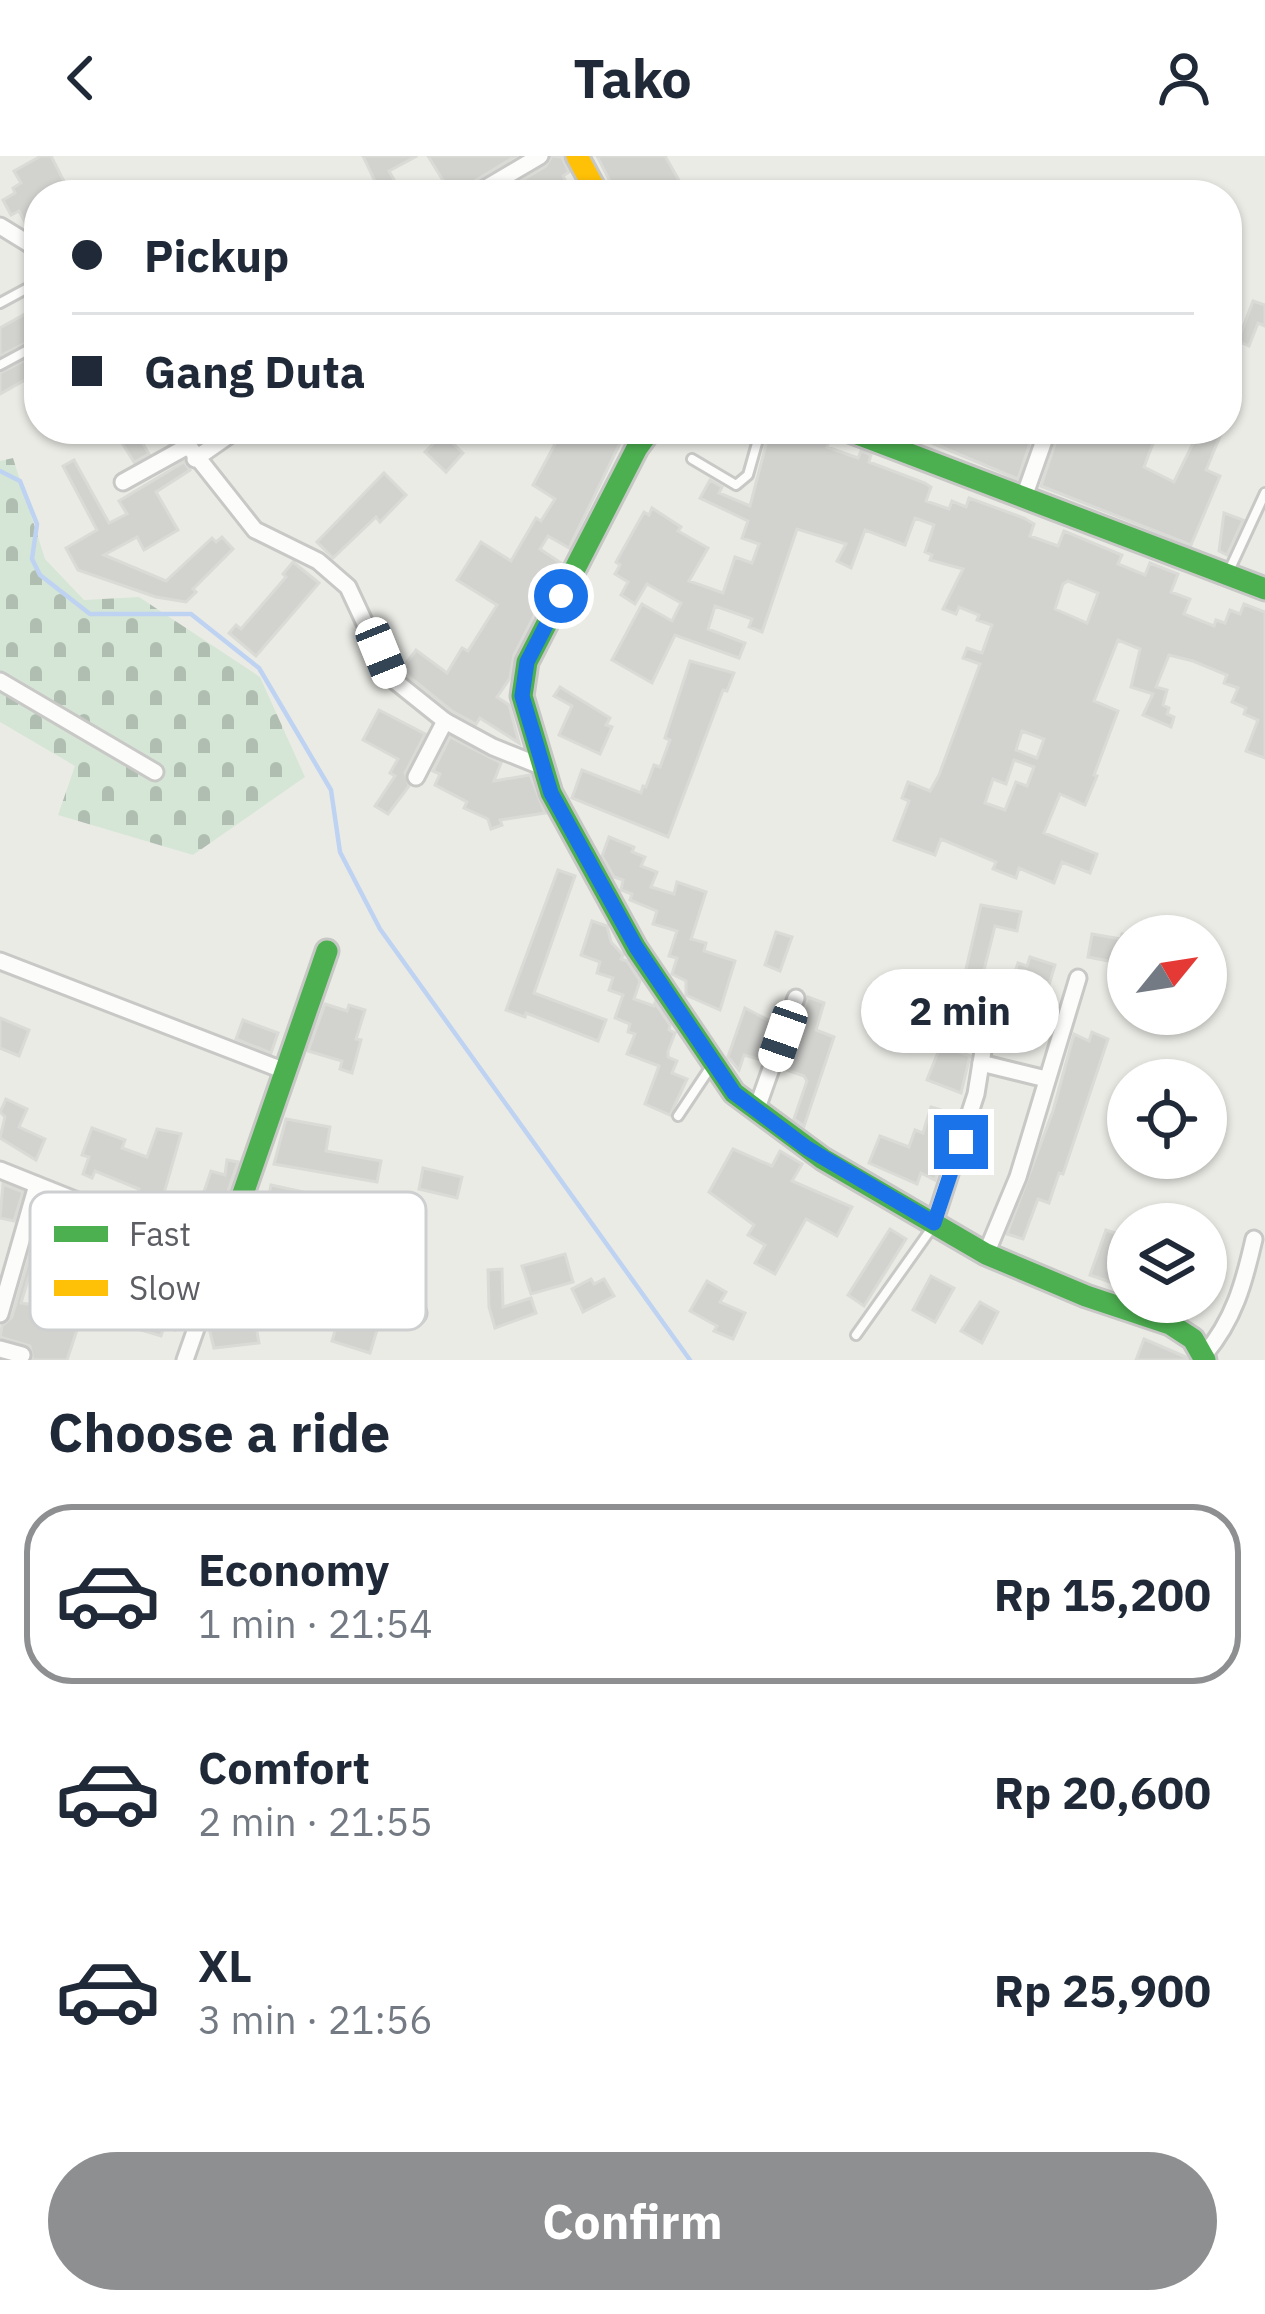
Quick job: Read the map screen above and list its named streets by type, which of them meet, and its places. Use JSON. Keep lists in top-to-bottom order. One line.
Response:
{"legend":["Fast","Slow"],"north":"top right","page":{"header":"Tako","banner":["Pickup","Gang Duta"],"bubble":"2 min","heading":"Choose a ride","list":[{"name":"Economy","note":"1 min · 21:54","value":"Rp 15,200"},{"name":"Comfort","note":"2 min · 21:55","value":"Rp 20,600"},{"name":"XL","note":"3 min · 21:56","value":"Rp 25,900"}],"buttons":"Confirm"}}
